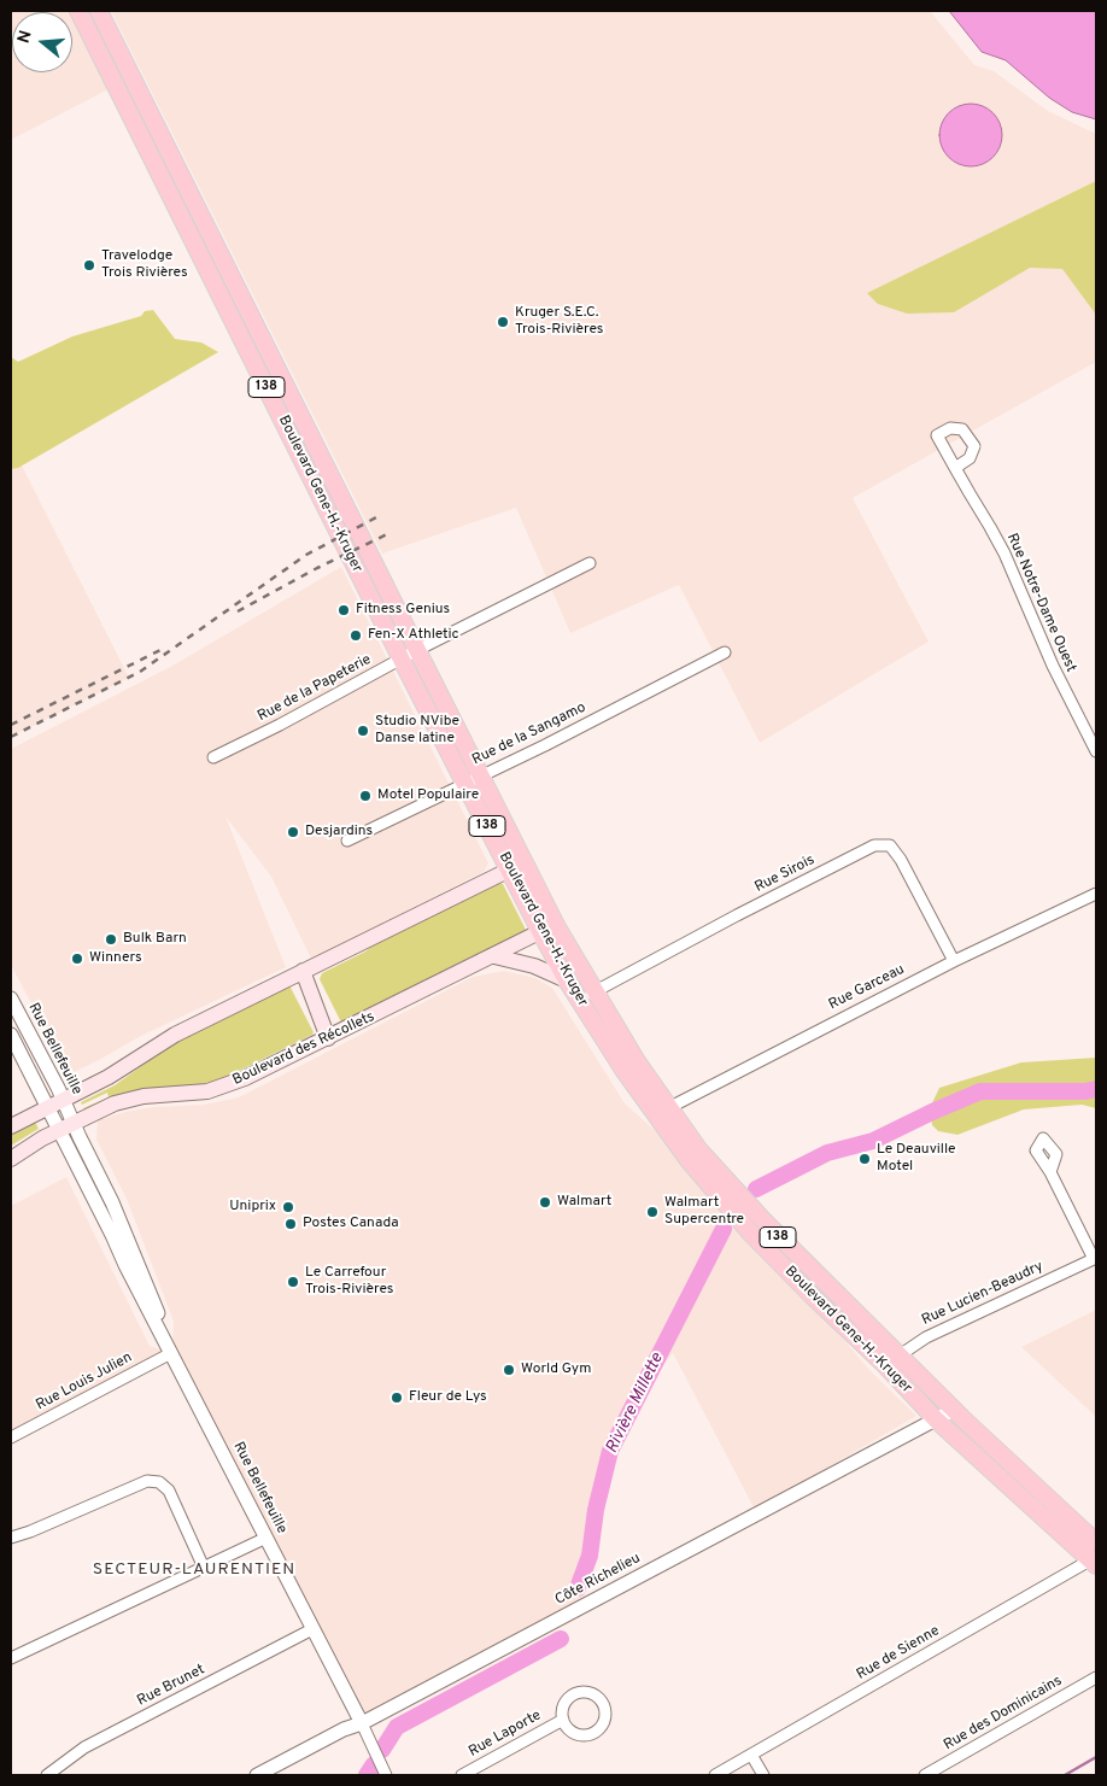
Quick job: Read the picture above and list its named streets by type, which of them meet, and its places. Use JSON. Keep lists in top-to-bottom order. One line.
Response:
{"streets":{"main road":["138","Boulevard Gene-H.-Kruger","Boulevard des Récollets"],"street":["Rue Notre-Dame Ouest","Rue de la Papeterie","Rue de la Sangamo","Rue Sirois","Rue Garceau","Rue Bellefeuille","Rue Lucien-Beaudry","Rue Louis Julien","Côte Richelieu","Rue de Sienne","Rue Brunet","Rue des Dominicains","Rue Laporte"]},"crossings":[["Boulevard Gene-H.-Kruger","Rue de la Papeterie"],["Boulevard Gene-H.-Kruger","Rue de la Sangamo"],["Boulevard Gene-H.-Kruger","Rue Sirois"],["Boulevard Gene-H.-Kruger","Rue Garceau"],["Boulevard Gene-H.-Kruger","Boulevard des Récollets"],["Boulevard Gene-H.-Kruger","Rue Lucien-Beaudry"],["Boulevard Gene-H.-Kruger","Côte Richelieu"],["Boulevard Gene-H.-Kruger","Rue de Sienne"],["Rue Sirois","Rue Garceau"],["Rue Bellefeuille","Boulevard des Récollets"],["Rue Bellefeuille","Rue Louis Julien"],["Rue Bellefeuille","Côte Richelieu"],["Rue Bellefeuille","Rue Brunet"]],"districts":["SECTEUR-LAURENTIEN"],"water":["Rivière Millette"],"places":["Travelodge Trois Rivières","Kruger S.E.C. Trois-Rivières","Fitness Genius","Fen-X Athletic","Studio NVibe Danse latine","Motel Populaire","Desjardins","Bulk Barn","Winners","Le Deauville Motel","Walmart","Uniprix","Walmart Supercentre","Postes Canada","Le Carrefour Trois-Rivières","World Gym","Fleur de Lys"],"north":"left"}
